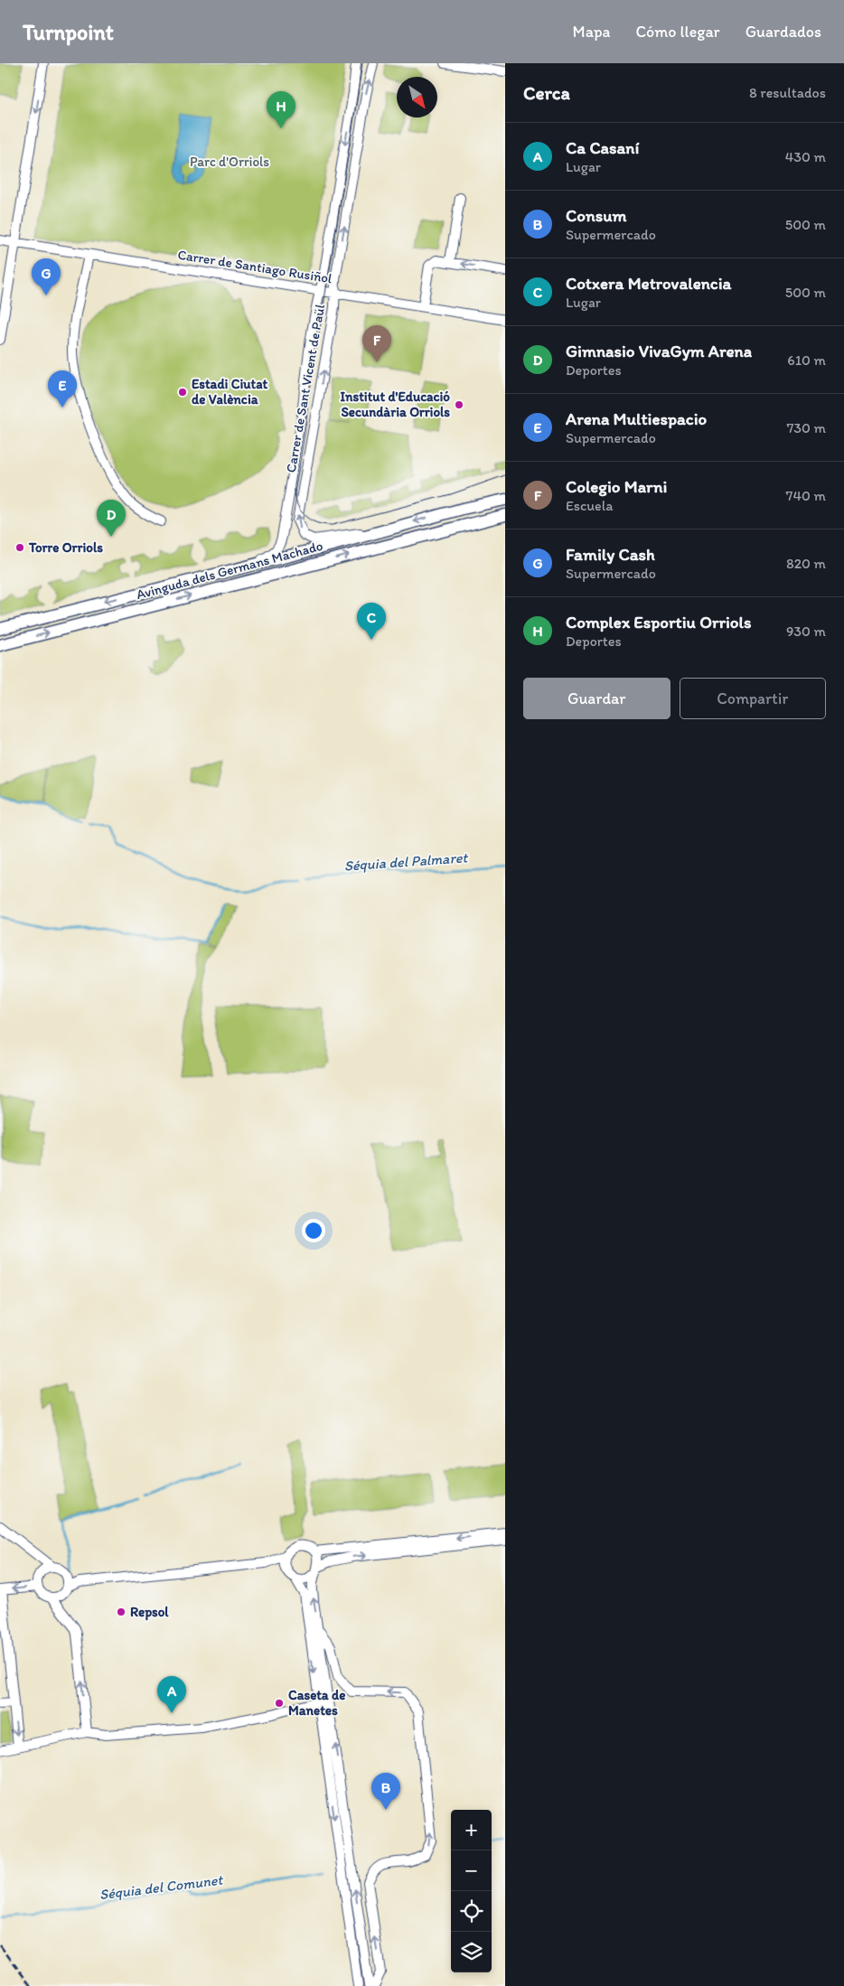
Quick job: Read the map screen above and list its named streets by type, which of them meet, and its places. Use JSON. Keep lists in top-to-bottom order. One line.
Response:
{"streets":{"main road":["Avinguda dels Germans Machado"],"street":["Carrer de Santiago Rusiñol","Carrer de Sant Vicent de Paül"]},"crossings":[["Carrer de Santiago Rusiñol","Carrer de Sant Vicent de Paül"]],"water":["Séquia del Palmaret","Séquia del Comunet"],"parks":["Parc d'Orriols"],"places":["Estadi Ciutat de València","Institut d'Educació Secundària Orriols","Torre Orriols","Repsol","Caseta de Manetes"],"north":"bottom right","page":{"header":"Turnpoint","nav":["Mapa","Cómo llegar","Guardados"],"heading":["Cerca","8 resultados"],"pins":["H","G","F","E","D","C","A","B"],"list":[{"mark":"A","name":"Ca Casaní","note":"Lugar","value":"430 m"},{"mark":"B","name":"Consum","note":"Supermercado","value":"500 m"},{"mark":"C","name":"Cotxera Metrovalencia","note":"Lugar","value":"500 m"},{"mark":"D","name":"Gimnasio VivaGym Arena","note":"Deportes","value":"610 m"},{"mark":"E","name":"Arena Multiespacio","note":"Supermercado","value":"730 m"},{"mark":"F","name":"Colegio Marni","note":"Escuela","value":"740 m"},{"mark":"G","name":"Family Cash","note":"Supermercado","value":"820 m"},{"mark":"H","name":"Complex Esportiu Orriols","note":"Deportes","value":"930 m"}],"buttons":["Guardar","Compartir"],"map_buttons":["+","−"]}}
